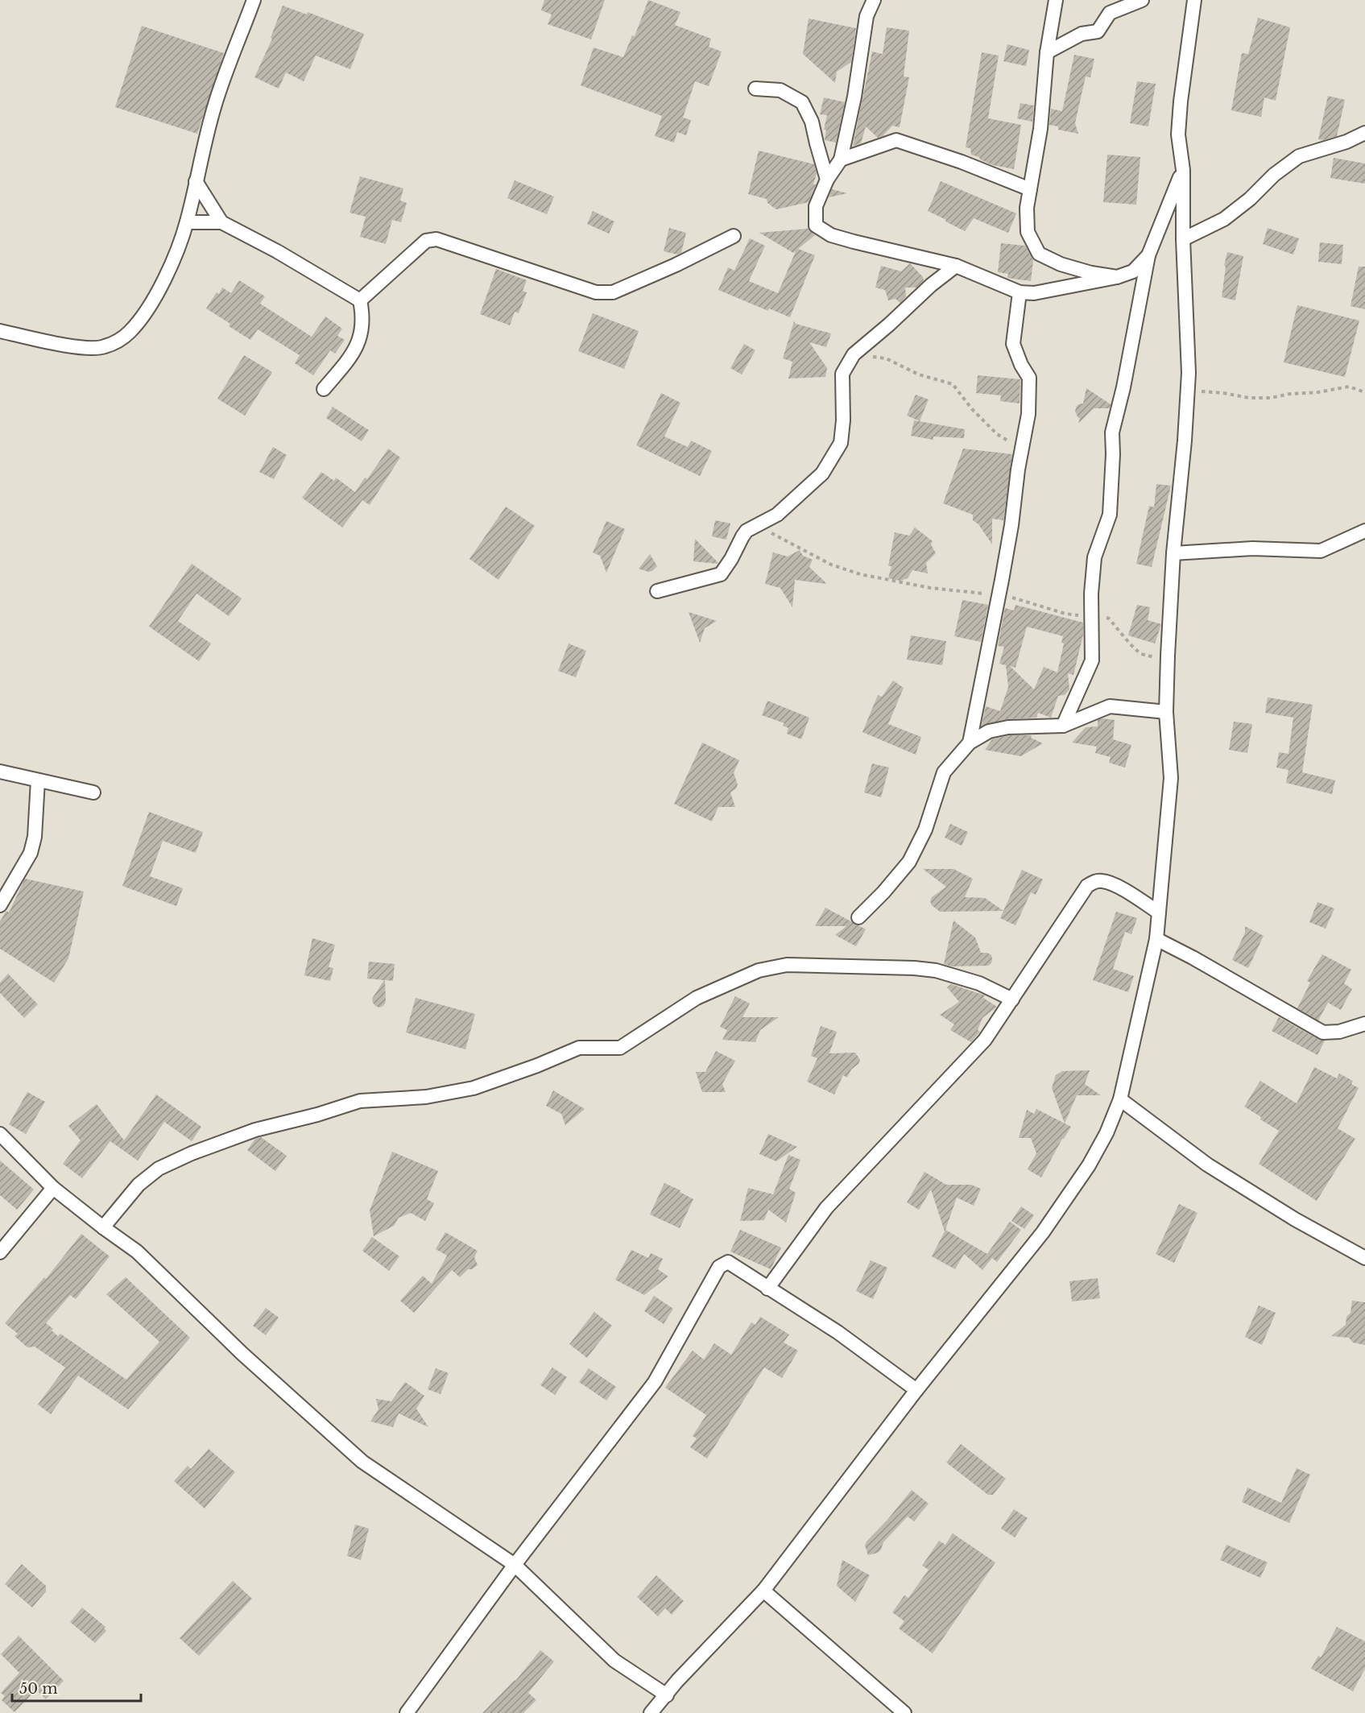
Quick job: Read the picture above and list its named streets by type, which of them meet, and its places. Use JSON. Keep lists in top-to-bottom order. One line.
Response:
{"scale_bar":"50 m"}
